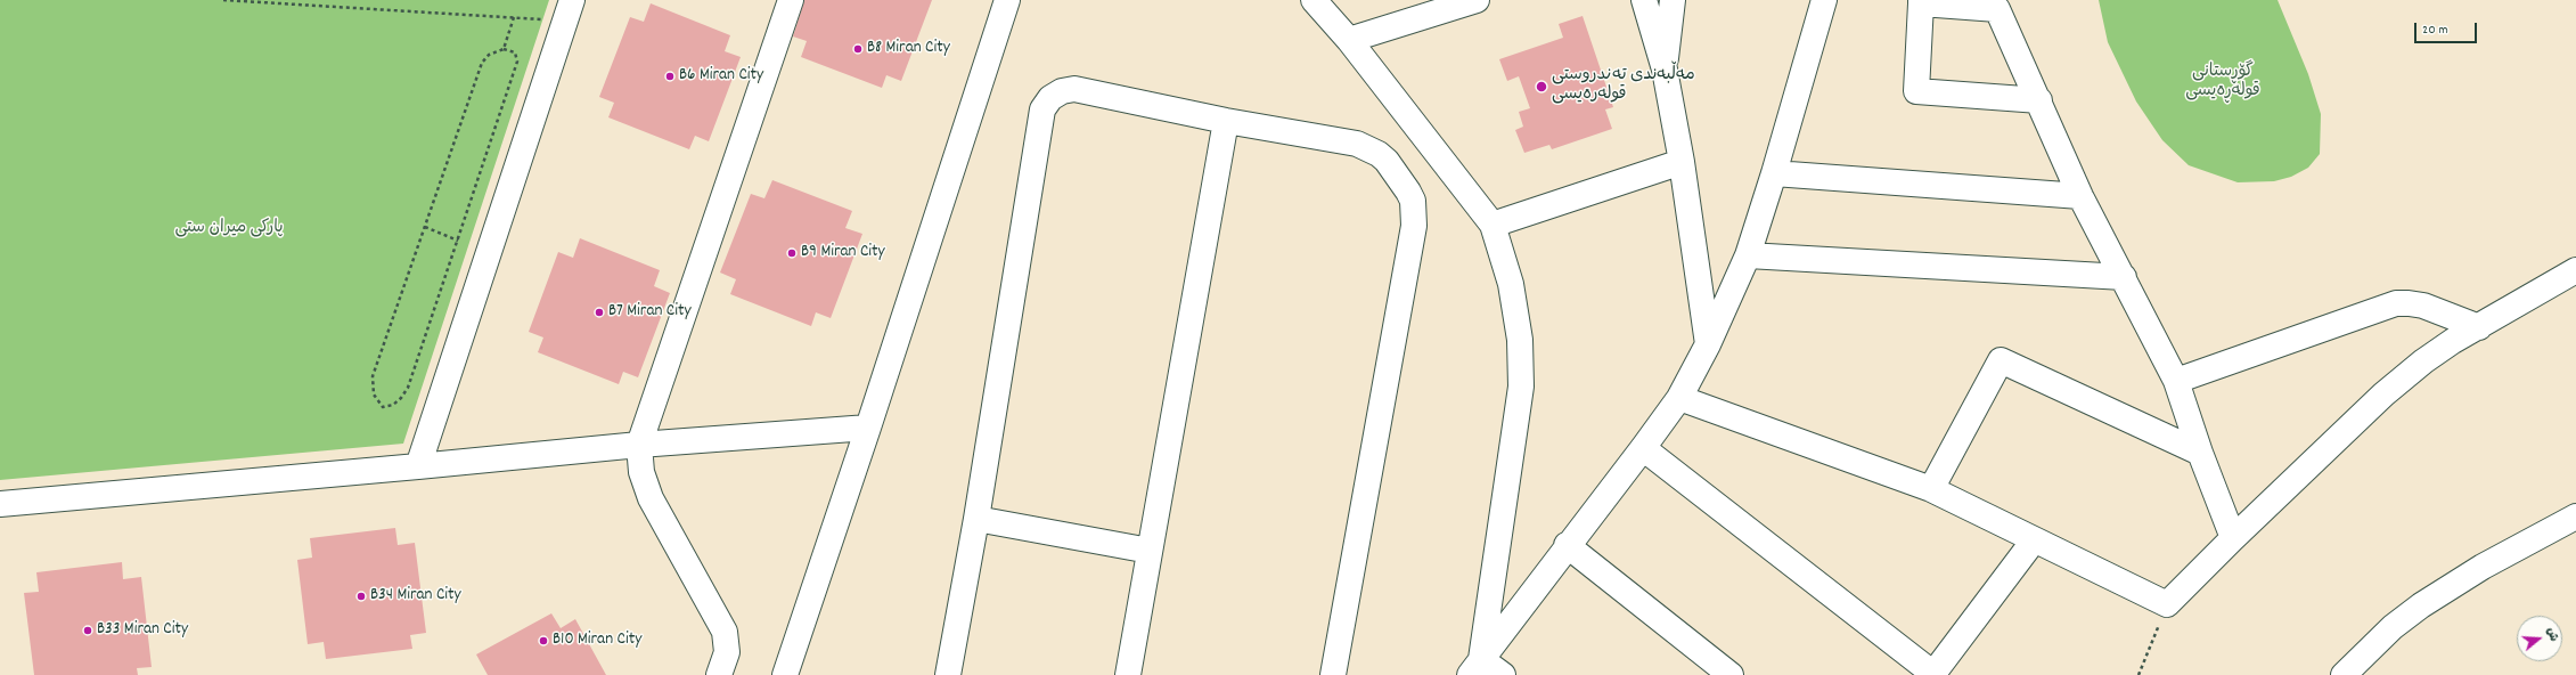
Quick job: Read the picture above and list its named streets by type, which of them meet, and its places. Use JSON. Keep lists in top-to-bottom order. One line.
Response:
{"parks":["گۆڕستانی قولەڕەیسی","پارکی میران ستی"],"places":["B8 Miran City","B6 Miran City","مەڵبەندی تەندروستی قولەرەیسی","B9 Miran City","B7 Miran City","B34 Miran City","B33 Miran City","B10 Miran City"],"scale_bar":"20 m","north":"right"}
